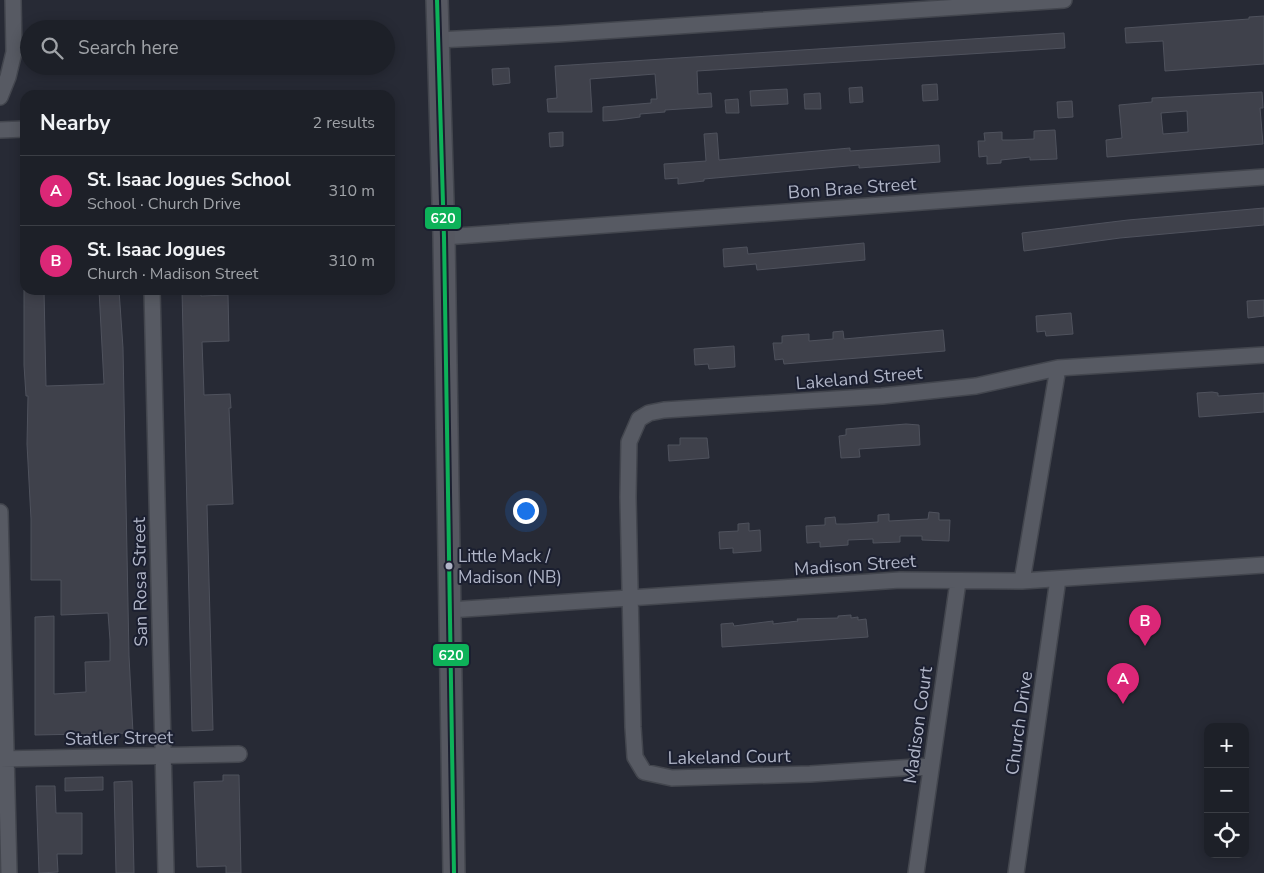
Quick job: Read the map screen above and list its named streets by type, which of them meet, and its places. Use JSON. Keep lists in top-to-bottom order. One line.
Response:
{"streets":{"street":["Bon Brae Street","Lakeland Street","Madison Street","San Rosa Street","Church Drive","Madison Court","Statler Street","Lakeland Court"]},"crossings":[["Lakeland Street","Madison Street"],["Lakeland Street","Lakeland Court"],["Madison Street","Church Drive"],["Madison Street","Madison Court"],["Madison Street","Lakeland Court"],["San Rosa Street","Statler Street"],["Madison Court","Lakeland Court"]],"places":["Little Mack / Madison (NB)"],"lines":["transit line 620"],"page":{"search":"Search here","heading":["Nearby","2 results"],"list":[{"mark":"A","name":"St. Isaac Jogues School","note":"School · Church Drive","value":"310 m"},{"mark":"B","name":"St. Isaac Jogues","note":"Church · Madison Street","value":"310 m"}],"pins":["B","A"],"map_buttons":["+","−"]}}
